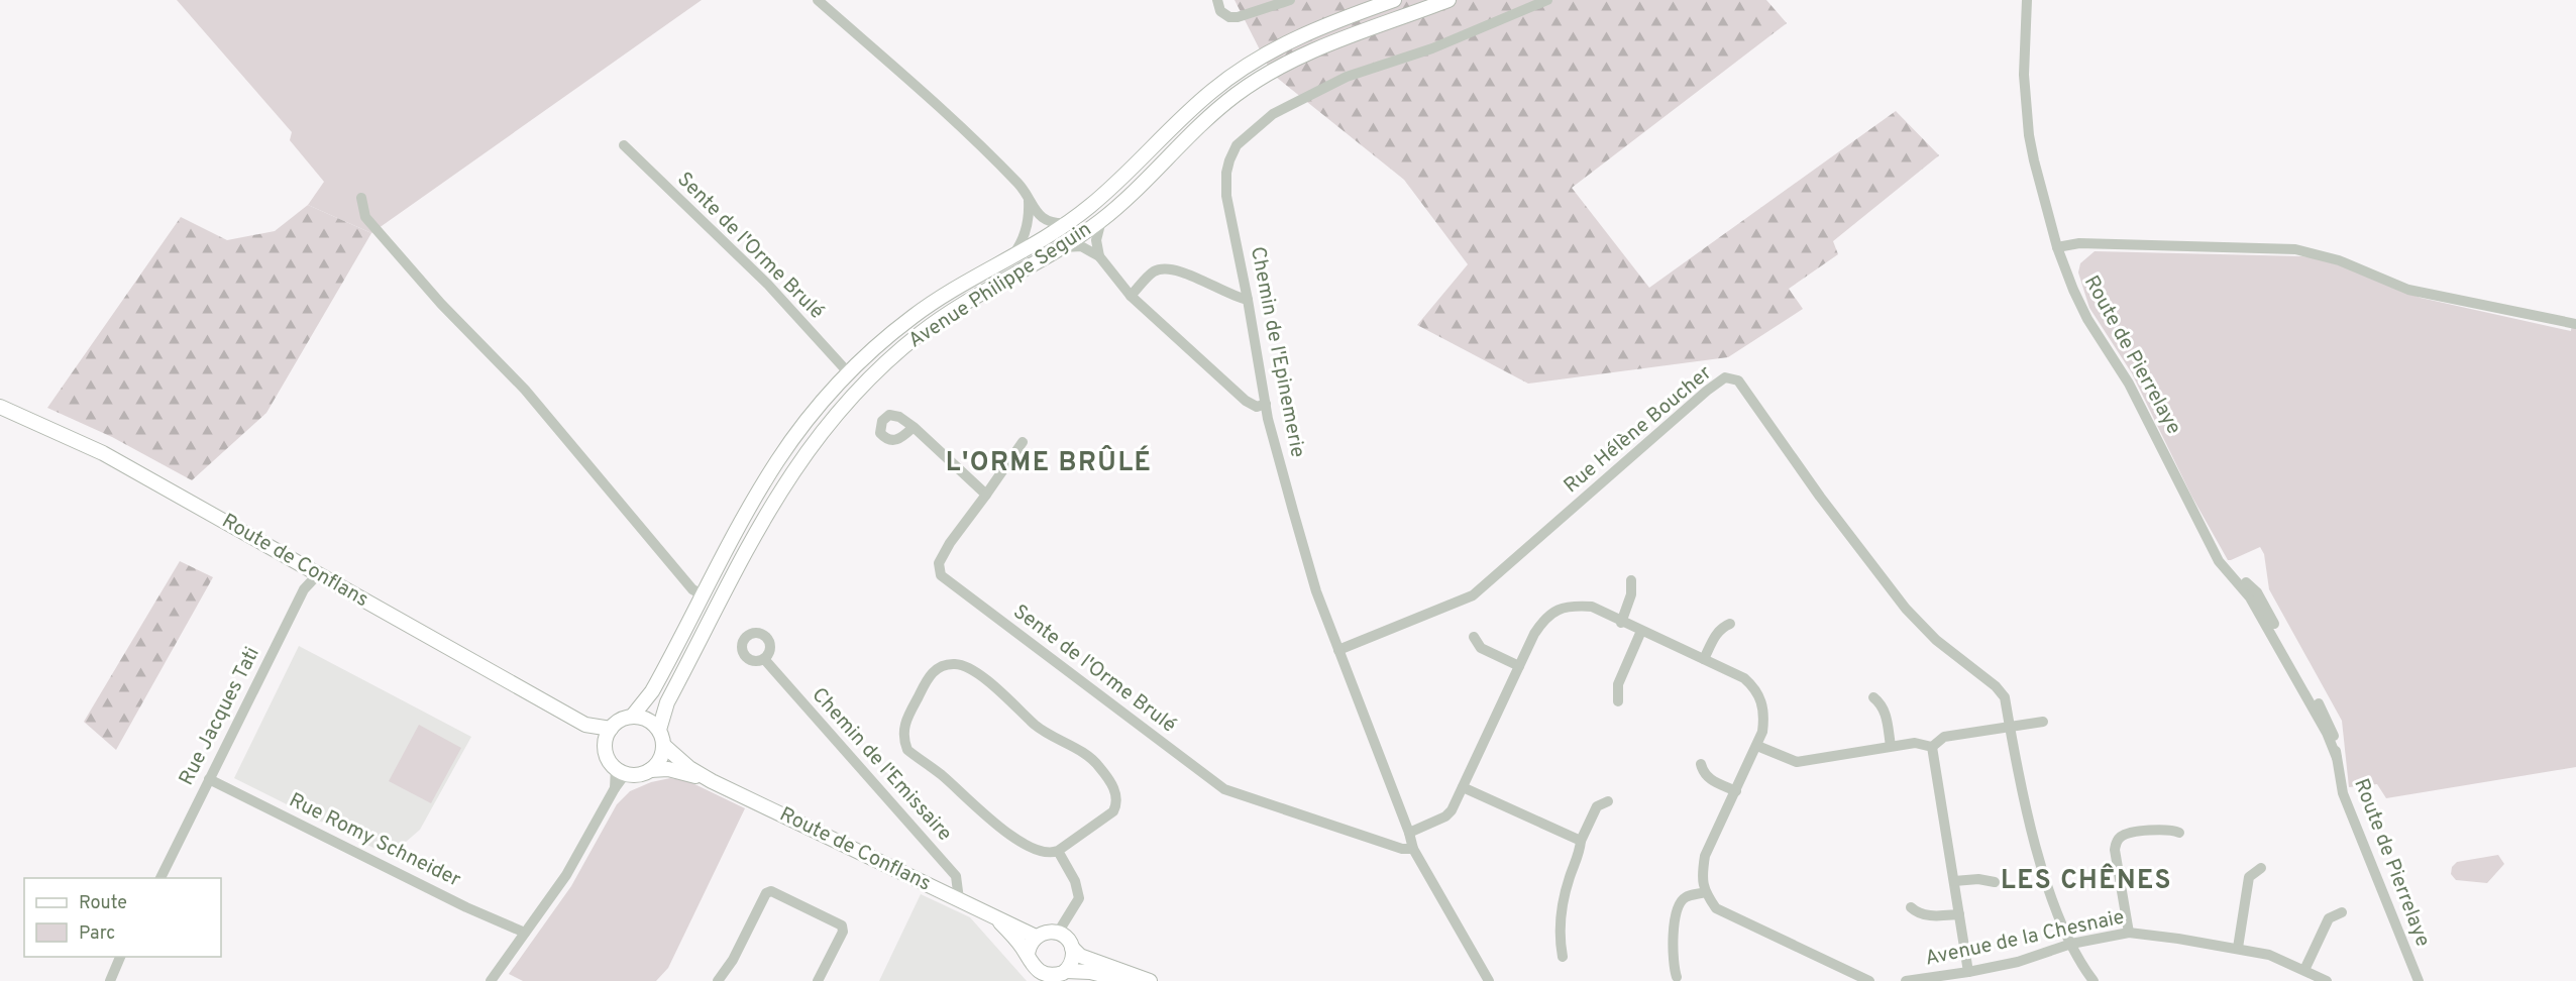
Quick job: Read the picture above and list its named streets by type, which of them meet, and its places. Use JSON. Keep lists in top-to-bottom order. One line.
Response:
{"streets":{"main road":["Avenue Philippe Seguin","Route de Conflans"],"street":["Sente de l'Orme Brulé","Chemin de l'Epinemerie","Route de Pierrelaye","Rue Hélène Boucher","Rue Jacques Tati","Chemin de l'Emissaire","Rue Romy Schneider","Avenue de la Chesnaie"]},"crossings":[["Sente de l'Orme Brulé","Avenue Philippe Seguin"],["Sente de l'Orme Brulé","Chemin de l'Epinemerie"],["Avenue Philippe Seguin","Route de Conflans"],["Chemin de l'Epinemerie","Rue Hélène Boucher"],["Route de Conflans","Rue Jacques Tati"],["Route de Conflans","Chemin de l'Emissaire"],["Rue Jacques Tati","Rue Romy Schneider"]],"districts":["L'ORME BRÛLÉ","LES CHÊNES"],"legend":["Route","Parc"]}
